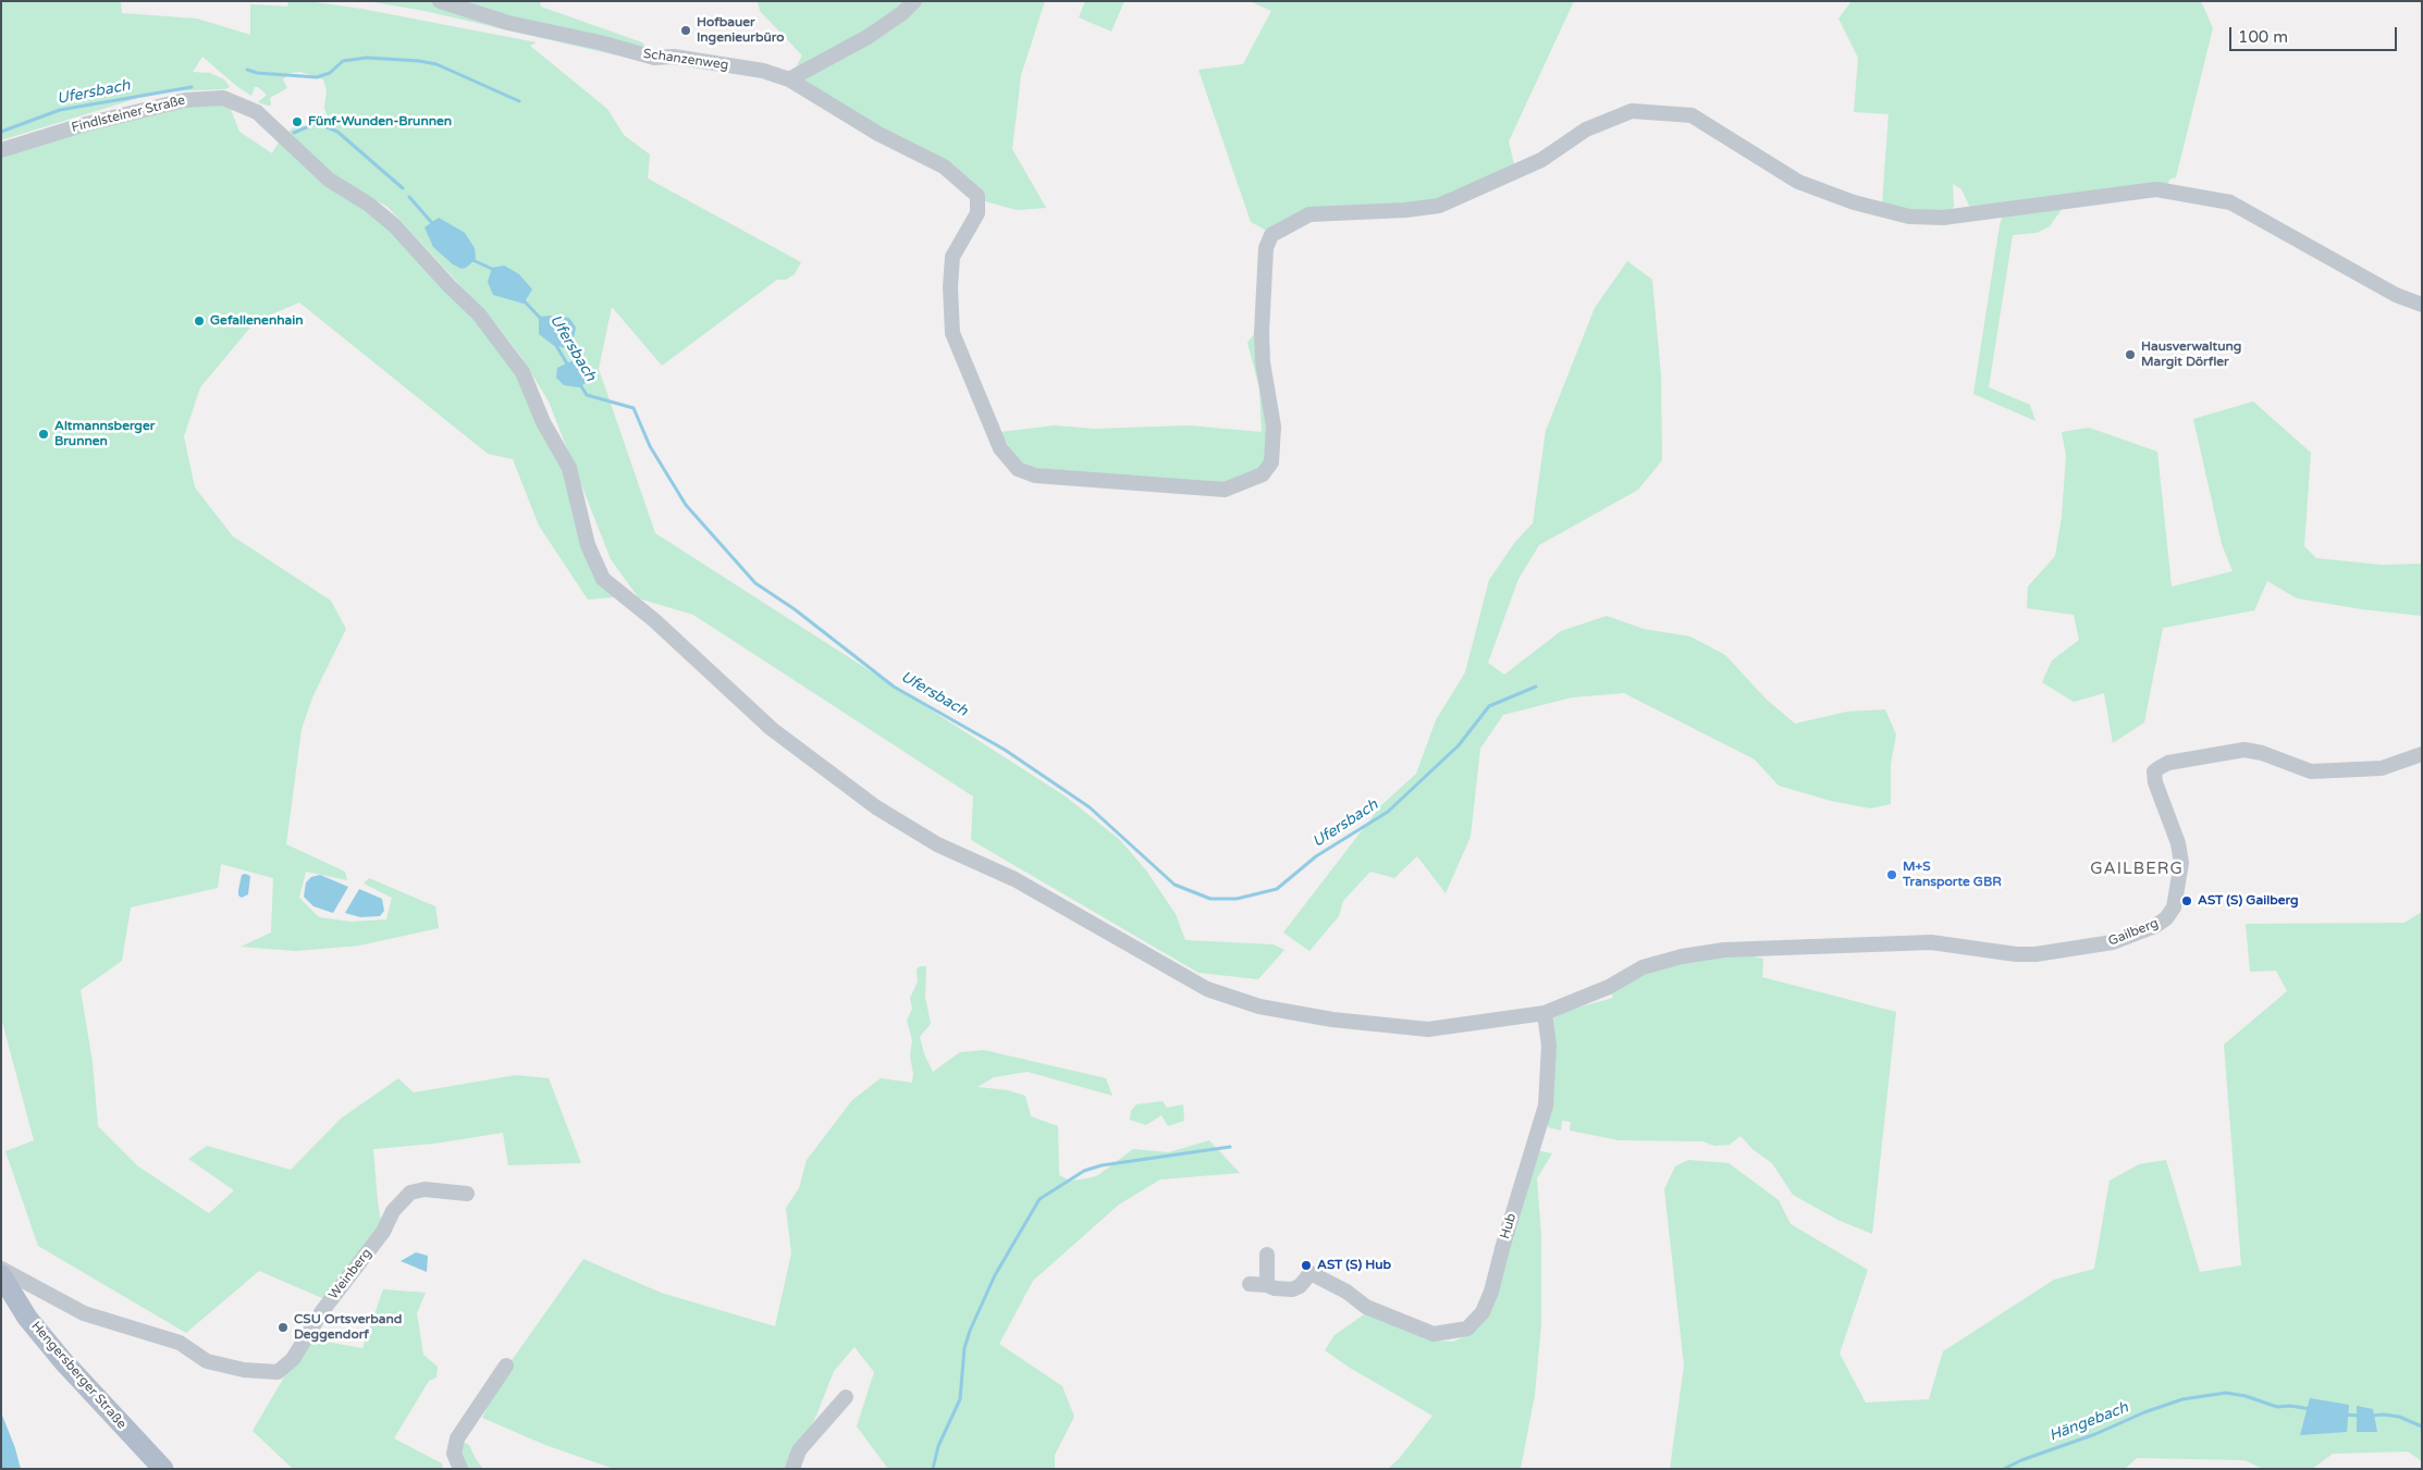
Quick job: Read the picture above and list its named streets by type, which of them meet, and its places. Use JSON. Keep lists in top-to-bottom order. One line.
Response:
{"streets":{"main road":["Hengersberger Straße"],"street":["Schanzenweg","Findlsteiner Straße","Gailberg","Hub","Weinberg"]},"crossings":[["Findlsteiner Straße","Gailberg"],["Findlsteiner Straße","Hub"]],"districts":["GAILBERG"],"water":["Ufersbach","Hängebach"],"places":["Hofbauer Ingenieurbüro","Fünf-Wunden-Brunnen","Gefallenenhain","Hausverwaltung Margit Dörfler","Altmannsberger Brunnen","M+S Transporte GBR","AST (S) Gailberg","AST (S) Hub","CSU Ortsverband Deggendorf"],"scale_bar":"100 m"}
